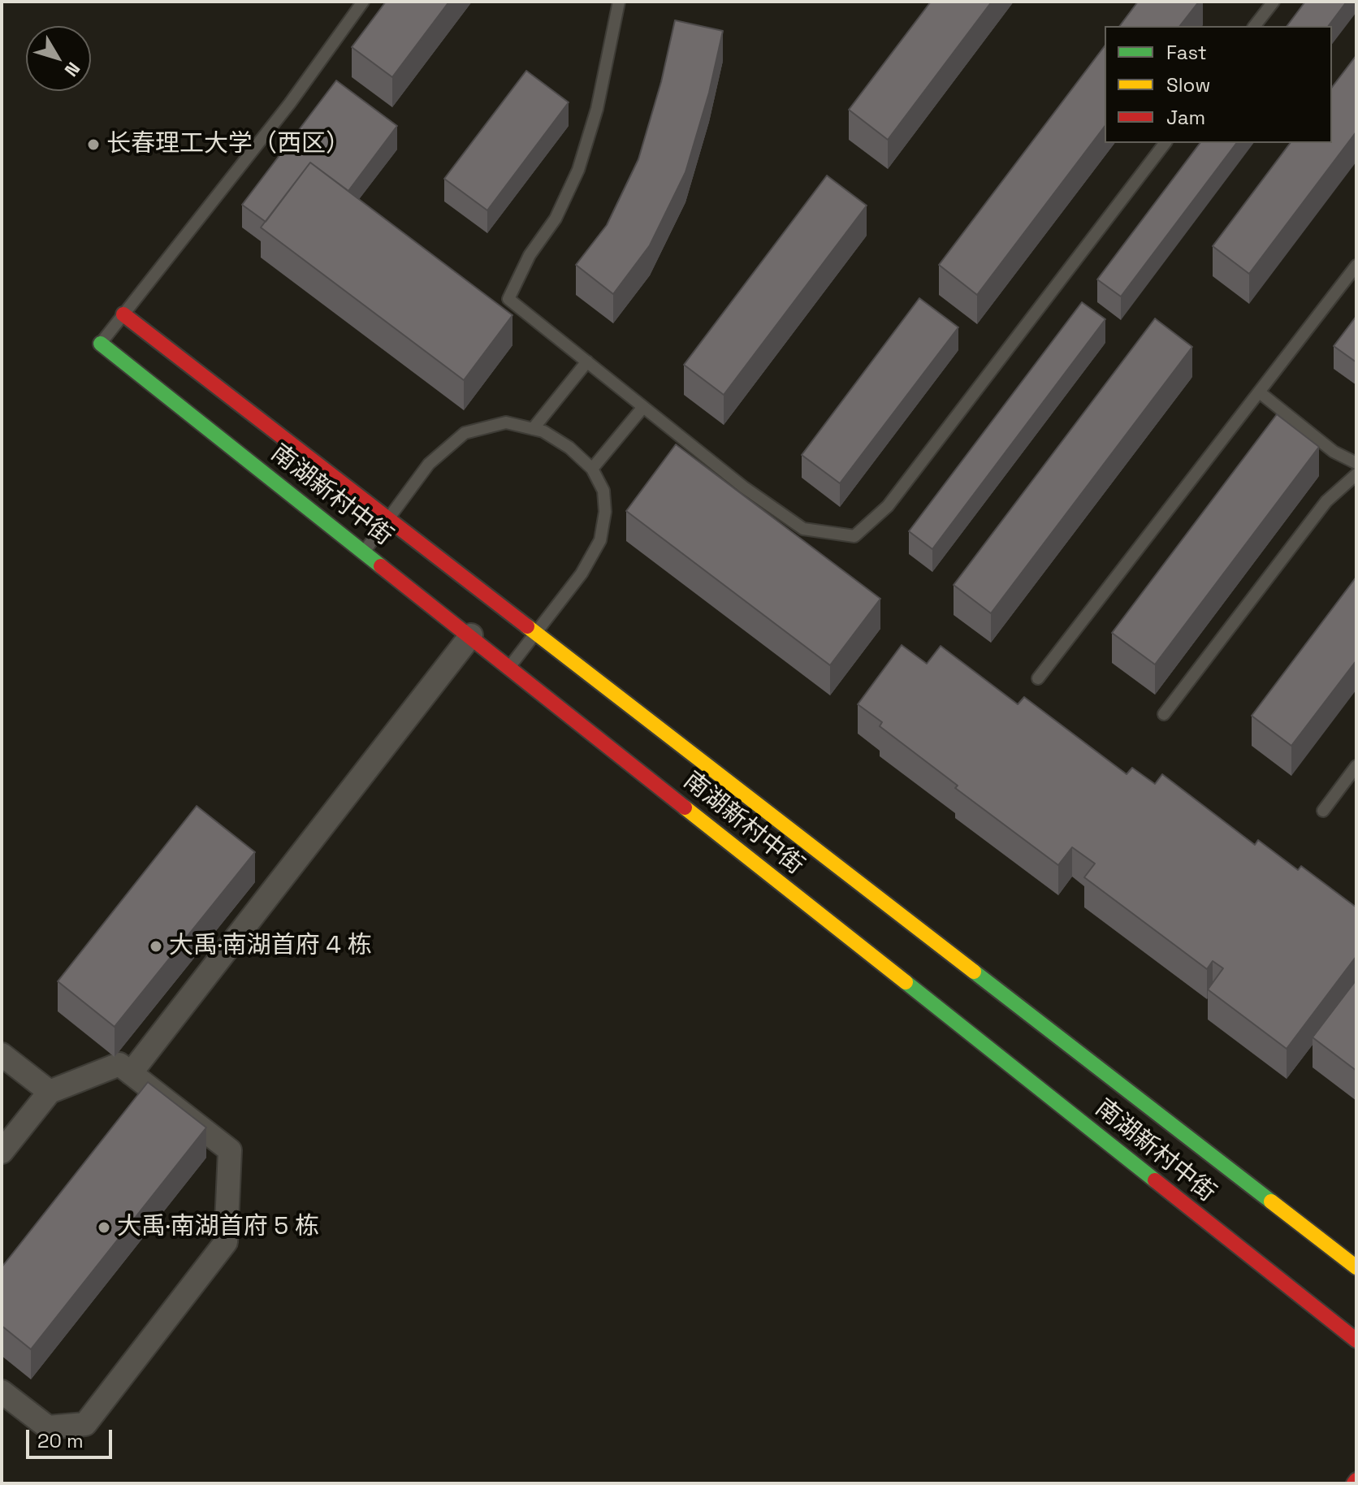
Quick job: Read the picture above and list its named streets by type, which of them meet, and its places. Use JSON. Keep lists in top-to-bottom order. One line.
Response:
{"streets":{"street":["南湖新村中街"]},"places":["长春理工大学（西区）","大禹·南湖首府 4 栋","大禹·南湖首府 5 栋"],"legend":["Fast","Slow","Jam"],"scale_bar":"20 m","north":"bottom right"}
